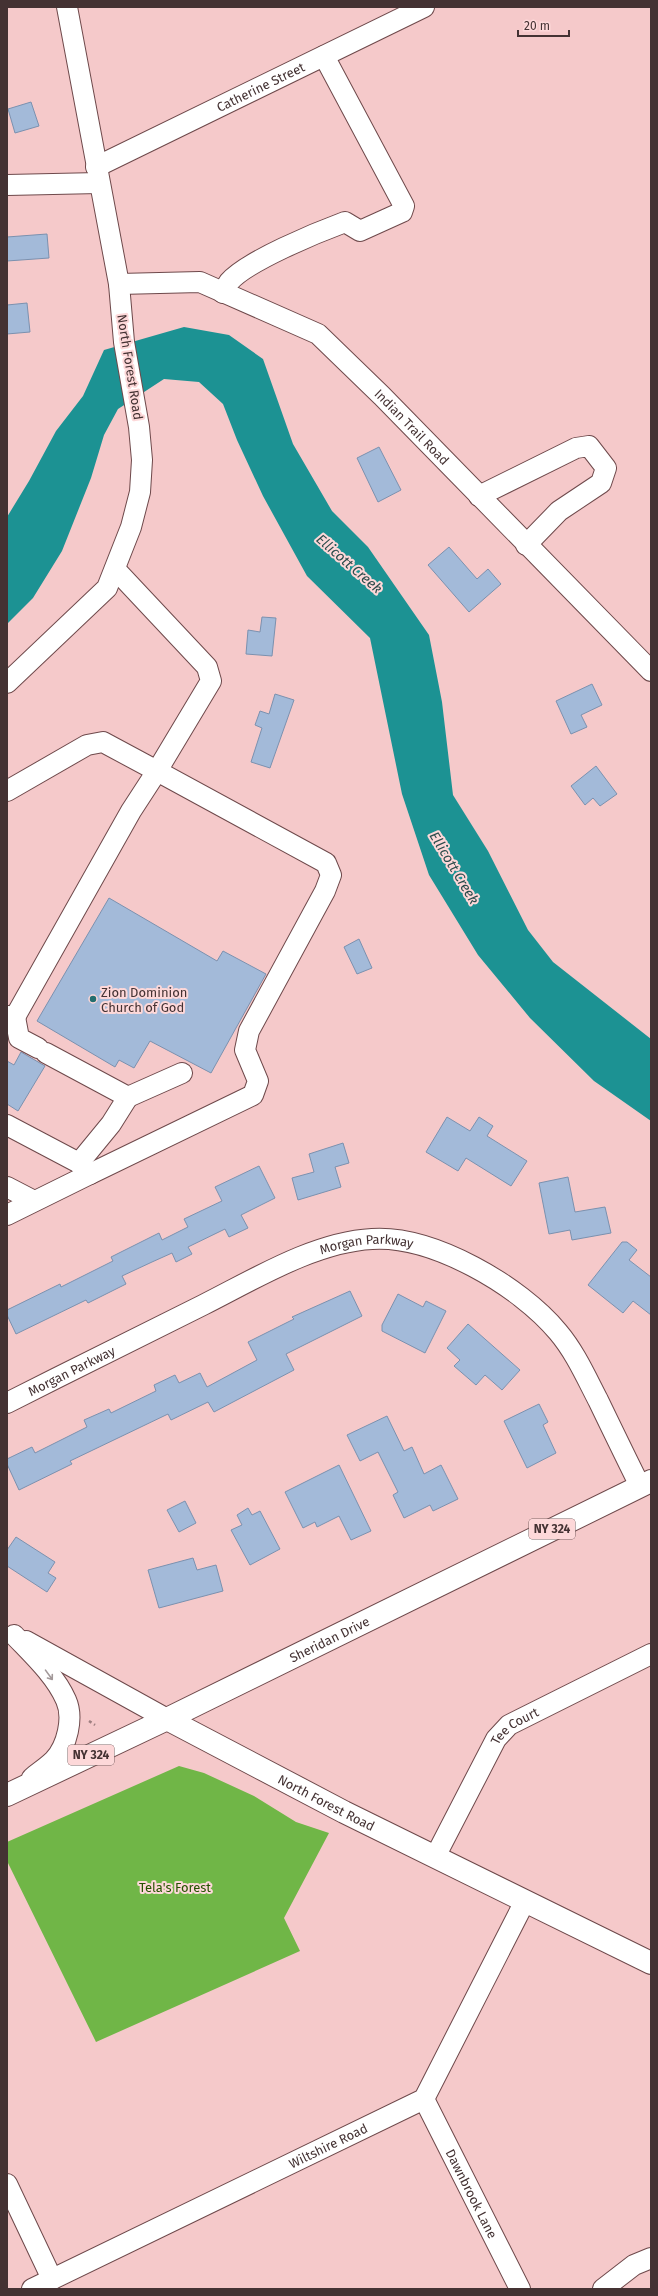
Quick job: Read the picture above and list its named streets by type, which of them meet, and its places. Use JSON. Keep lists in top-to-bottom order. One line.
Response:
{"streets":{"main road":["North Forest Road","NY 324","Sheridan Drive"],"street":["Catherine Street","Indian Trail Road","Morgan Parkway","Tee Court","Wiltshire Road","Dawnbrook Lane"]},"crossings":[["Catherine Street","North Forest Road"],["North Forest Road","Indian Trail Road"],["North Forest Road","Sheridan Drive"],["North Forest Road","Tee Court"],["Morgan Parkway","Sheridan Drive"],["Wiltshire Road","Dawnbrook Lane"]],"water":["Ellicott Creek"],"parks":["Tela's Forest"],"places":["Zion Dominion Church of God"],"scale_bar":"20 m"}
